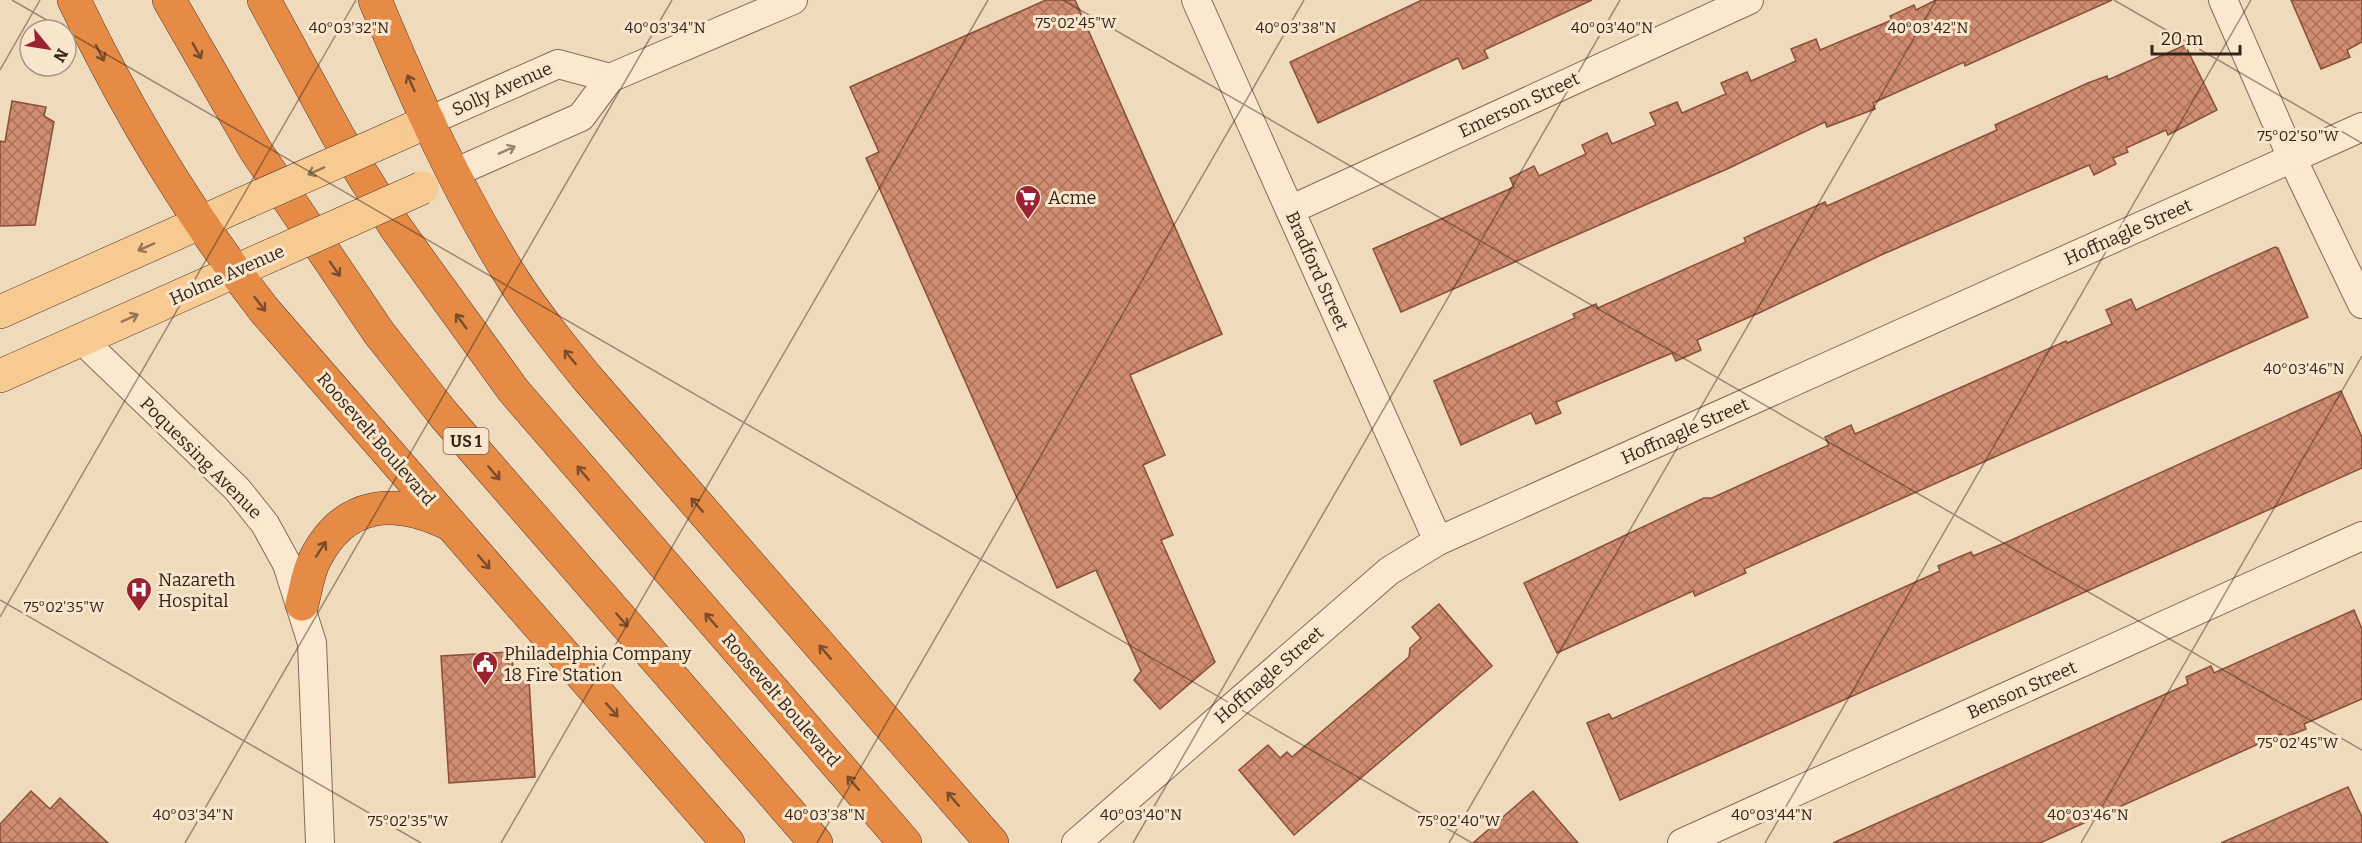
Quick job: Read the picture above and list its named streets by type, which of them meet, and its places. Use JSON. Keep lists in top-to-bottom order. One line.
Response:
{"streets":{"highway":["Roosevelt Boulevard","US 1"],"main road":["Holme Avenue"],"street":["Solly Avenue","Emerson Street","Hoffnagle Street","Bradford Street","Poquessing Avenue","Benson Street"]},"crossings":[["Emerson Street","Bradford Street"],["Hoffnagle Street","Bradford Street"],["Holme Avenue","Roosevelt Boulevard"],["Holme Avenue","Poquessing Avenue"]],"places":{"supermarket":["Acme"],"hospital":["Nazareth Hospital"],"public building":["Philadelphia Company 18 Fire Station"]},"scale_bar":"20 m","north":"bottom right","coordinates":["75°02'45\"W","40°03'32\"N","40°03'34\"N","40°03'38\"N","40°03'40\"N","40°03'42\"N","75°02'50\"W","40°03'46\"N","75°02'35\"W","40°03'44\"N","75°02'40\"W"]}
